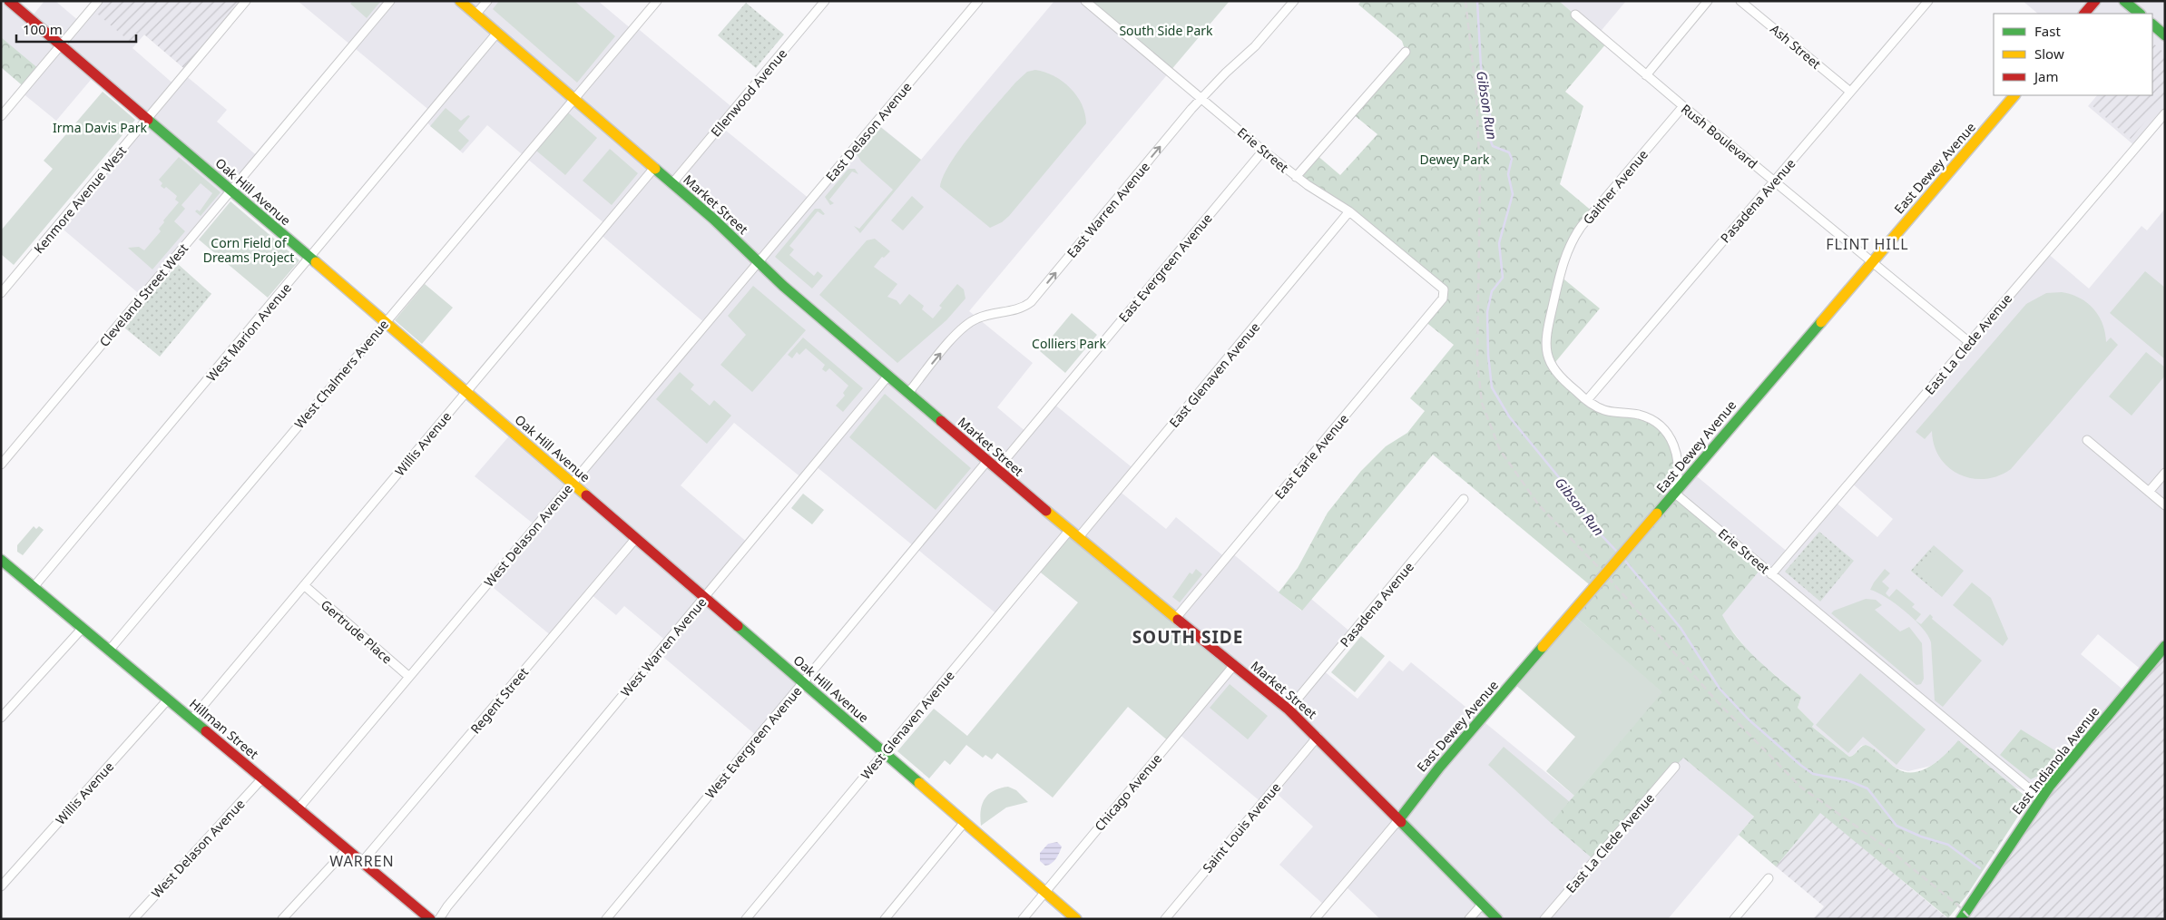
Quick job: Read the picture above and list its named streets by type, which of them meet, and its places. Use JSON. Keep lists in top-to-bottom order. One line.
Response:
{"streets":{"street":["Ash Street","Ellenwood Avenue","East Delason Avenue","Rush Boulevard","Erie Street","East Dewey Avenue","Gaither Avenue","Oak Hill Avenue","Kenmore Avenue West","Pasadena Avenue","Market Street","East Warren Avenue","East Evergreen Avenue","Cleveland Street West","West Marion Avenue","East La Clede Avenue","West Chalmers Avenue","East Glenaven Avenue","Willis Avenue","East Earle Avenue","West Delason Avenue","Gertrude Place","West Warren Avenue","Regent Street","West Glenaven Avenue","Hillman Street","West Evergreen Avenue","East Indianola Avenue","Chicago Avenue","Saint Louis Avenue"]},"crossings":[["Ash Street","Pasadena Avenue"],["Ellenwood Avenue","Market Street"],["East Delason Avenue","Market Street"],["East Delason Avenue","West Delason Avenue"],["Rush Boulevard","East Dewey Avenue"],["Rush Boulevard","Gaither Avenue"],["Rush Boulevard","Pasadena Avenue"],["Rush Boulevard","East La Clede Avenue"],["Erie Street","East Dewey Avenue"],["Erie Street","East Warren Avenue"],["Erie Street","East Evergreen Avenue"],["Erie Street","East La Clede Avenue"],["Erie Street","East Glenaven Avenue"],["Erie Street","East Earle Avenue"],["Erie Street","East Indianola Avenue"],["East Dewey Avenue","Market Street"],["Gaither Avenue","Pasadena Avenue"],["Oak Hill Avenue","Kenmore Avenue West"],["Oak Hill Avenue","Cleveland Street West"],["Oak Hill Avenue","West Marion Avenue"],["Oak Hill Avenue","West Chalmers Avenue"],["Oak Hill Avenue","Willis Avenue"],["Oak Hill Avenue","West Delason Avenue"],["Oak Hill Avenue","West Warren Avenue"],["Oak Hill Avenue","Regent Street"],["Oak Hill Avenue","West Glenaven Avenue"],["Oak Hill Avenue","West Evergreen Avenue"],["Oak Hill Avenue","Chicago Avenue"],["Pasadena Avenue","Market Street"],["Market Street","East Warren Avenue"],["Market Street","East Evergreen Avenue"],["Market Street","West Marion Avenue"],["Market Street","West Chalmers Avenue"],["Market Street","East Glenaven Avenue"],["Market Street","Willis Avenue"],["Market Street","East Earle Avenue"],["Market Street","West Delason Avenue"],["Market Street","West Warren Avenue"],["Market Street","West Glenaven Avenue"],["Market Street","West Evergreen Avenue"],["Market Street","Chicago Avenue"],["Market Street","Saint Louis Avenue"],["West Marion Avenue","Hillman Street"],["West Chalmers Avenue","Hillman Street"],["Willis Avenue","Gertrude Place"],["Willis Avenue","Hillman Street"],["West Delason Avenue","Gertrude Place"],["West Delason Avenue","Hillman Street"],["Regent Street","Hillman Street"]],"one_way":["East Warren Avenue"],"districts":["FLINT HILL","SOUTH SIDE","WARREN"],"water":["Gibson Run"],"parks":["South Side Park","Irma Davis Park","Dewey Park","Corn Field of Dreams Project","Colliers Park"],"legend":["Fast","Slow","Jam"],"scale_bar":"100 m"}
